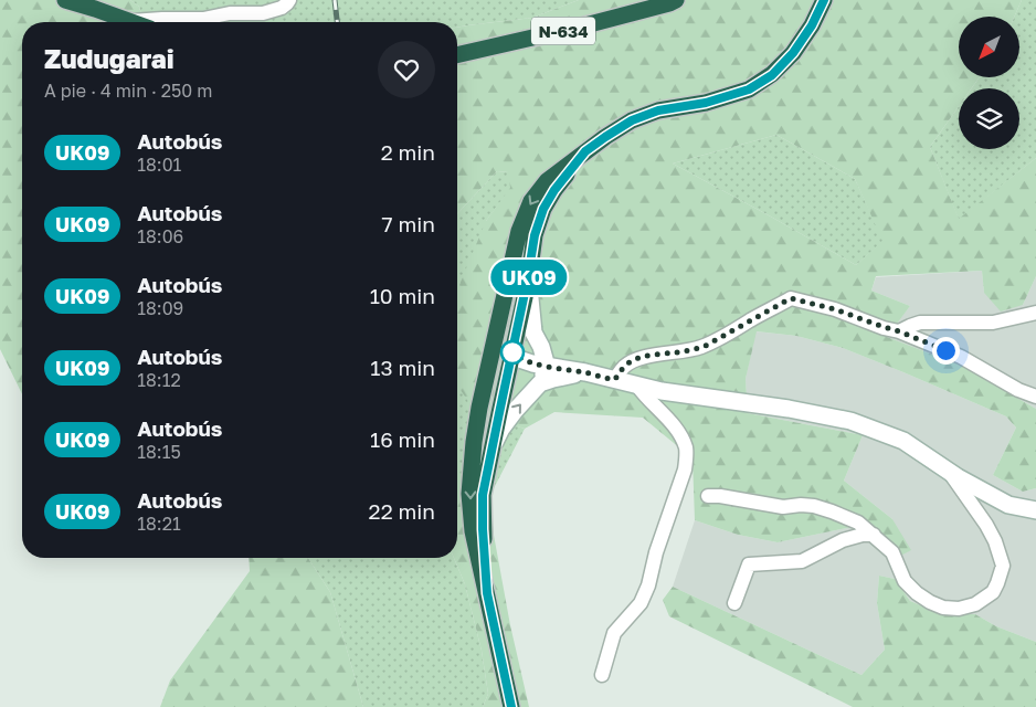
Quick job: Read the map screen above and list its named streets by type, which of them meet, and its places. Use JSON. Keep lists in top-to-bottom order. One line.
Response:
{"streets":{"highway":["N-634"]},"lines":["bus line UK09"],"north":"bottom left","page":{"on_map":"UK09","heading":["Zudugarai","A pie · 4 min · 250 m"],"list":[{"mark":"UK09","name":"Autobús","note":"18:01","value":"2 min"},{"mark":"UK09","name":"Autobús","note":"18:06","value":"7 min"},{"mark":"UK09","name":"Autobús","note":"18:09","value":"10 min"},{"mark":"UK09","name":"Autobús","note":"18:12","value":"13 min"},{"mark":"UK09","name":"Autobús","note":"18:15","value":"16 min"},{"mark":"UK09","name":"Autobús","note":"18:21","value":"22 min"}]}}
